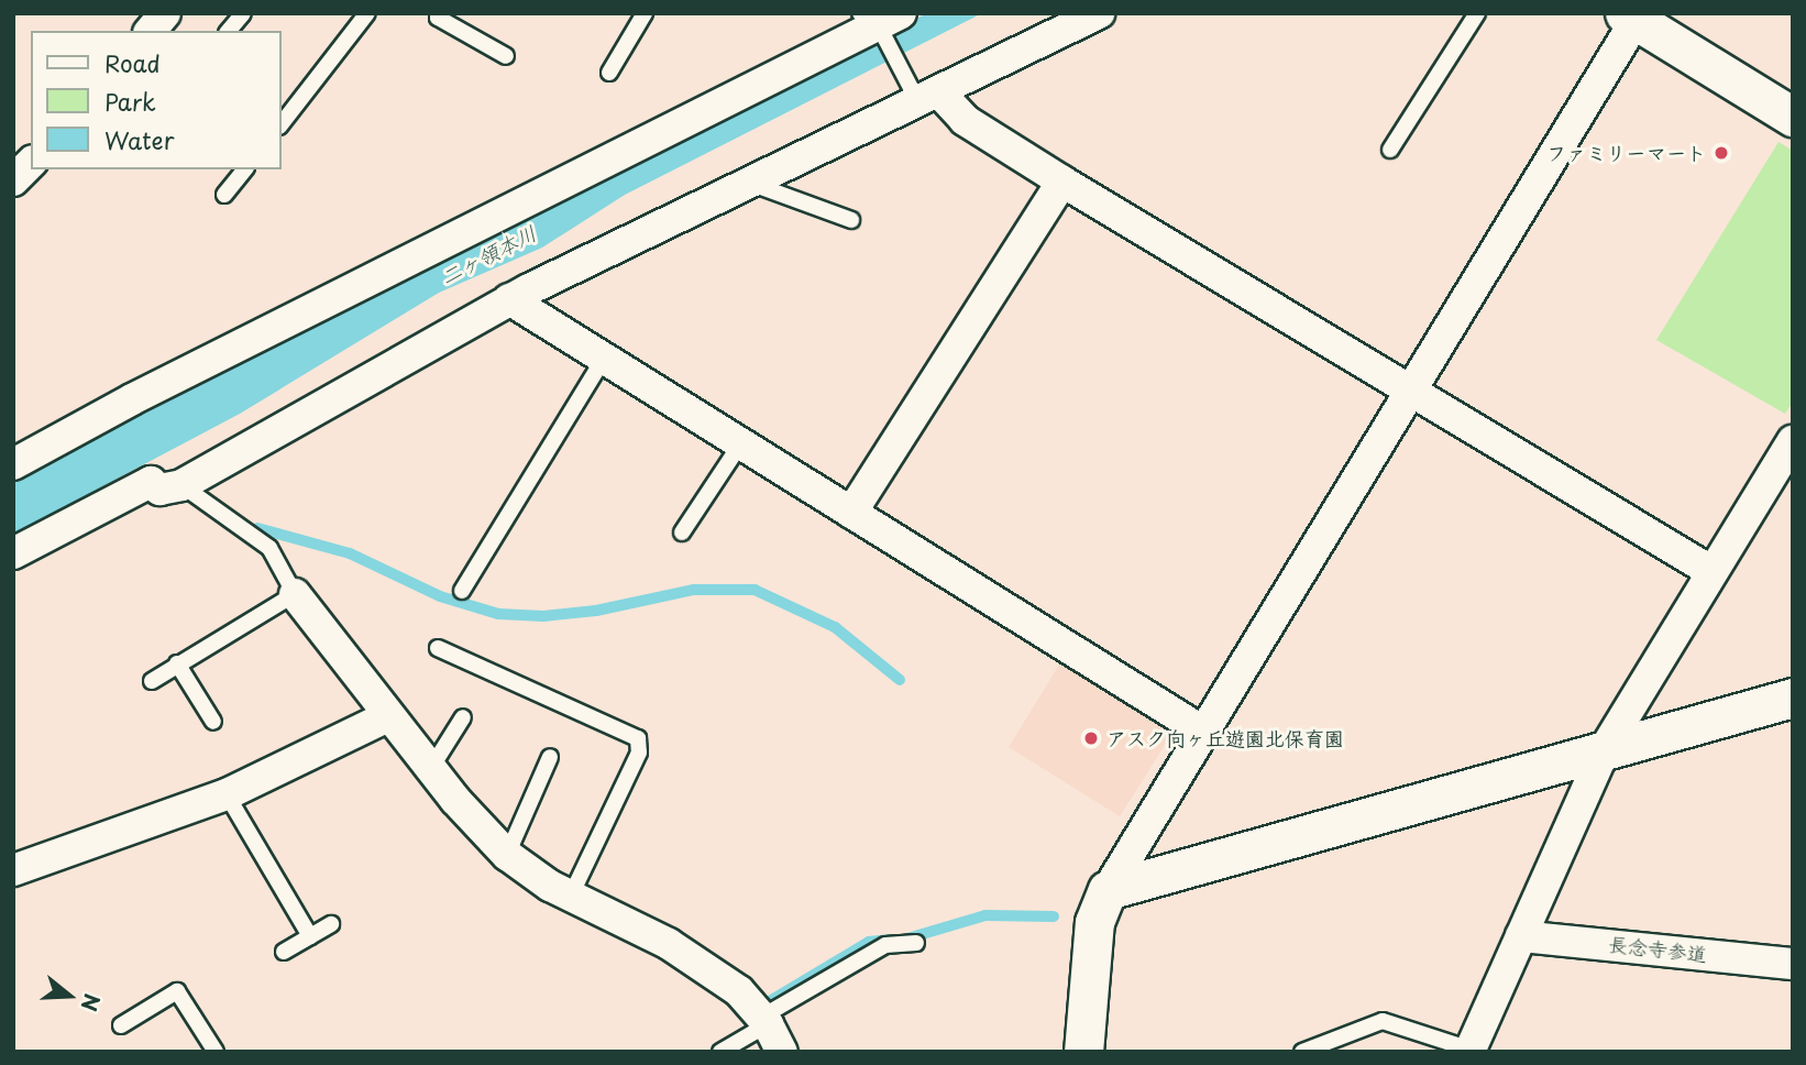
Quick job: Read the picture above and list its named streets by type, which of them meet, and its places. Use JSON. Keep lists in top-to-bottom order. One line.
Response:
{"streets":{"street":["長念寺参道"]},"water":["二ヶ領本川"],"places":["ファミリーマート","アスク向ヶ丘遊園北保育園"],"legend":["Road","Park","Water"],"north":"right"}
